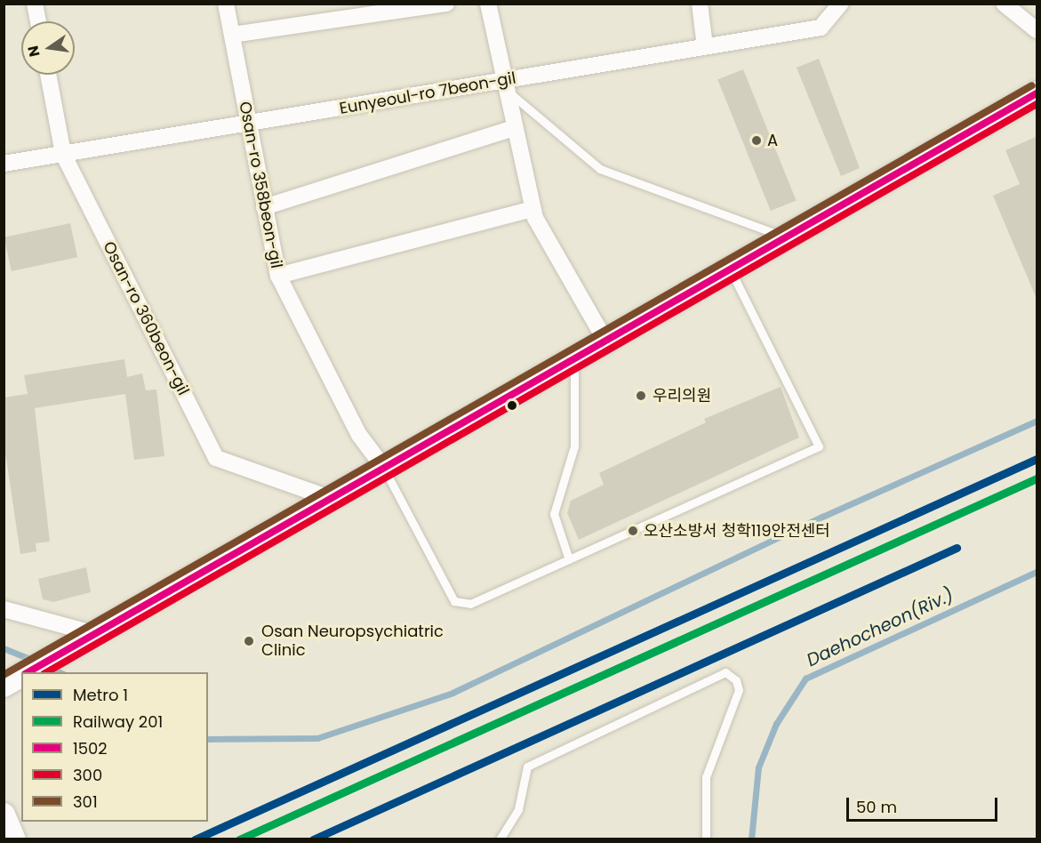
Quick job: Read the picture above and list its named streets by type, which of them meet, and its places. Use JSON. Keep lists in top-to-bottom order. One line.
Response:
{"streets":{"street":["Eunyeoul-ro 7beon-gil","Osan-ro 358beon-gil","Osan-ro 360beon-gil"]},"crossings":[["Eunyeoul-ro 7beon-gil","Osan-ro 358beon-gil"],["Eunyeoul-ro 7beon-gil","Osan-ro 360beon-gil"]],"water":["Daehocheon(Riv.)"],"places":["A","우리의원","오산소방서 청학119안전센터","Osan Neuropsychiatric Clinic"],"lines":["transit line 301","transit line 1502","transit line 300","metro line 1","rail line 201"],"legend":["Metro 1","Railway 201","1502","300","301"],"scale_bar":"50 m","north":"left"}
